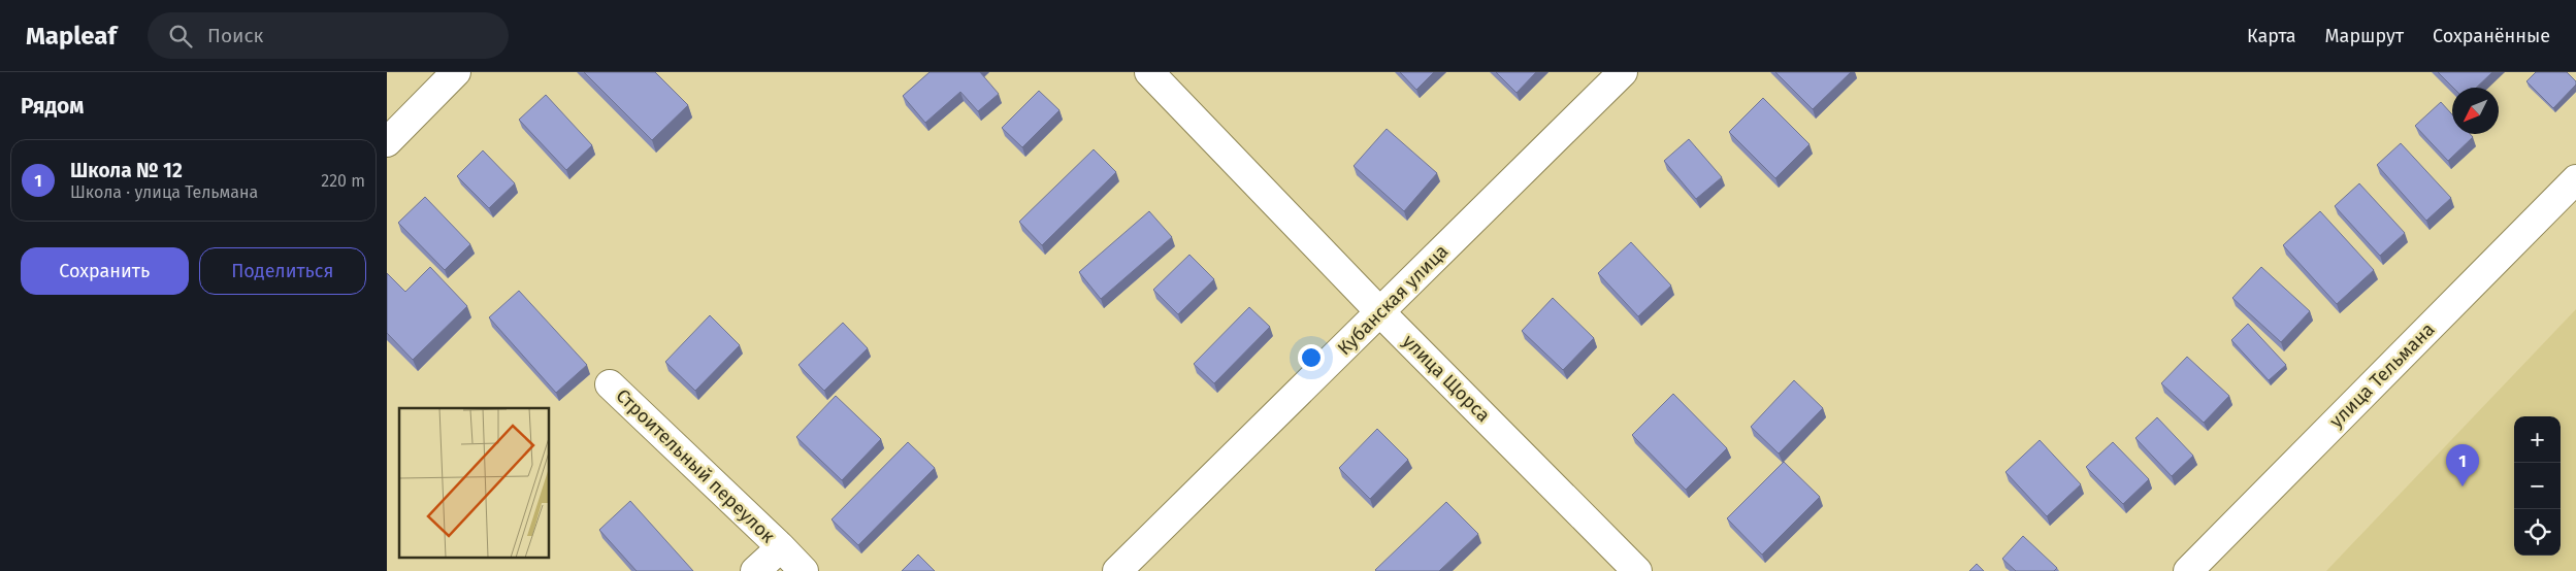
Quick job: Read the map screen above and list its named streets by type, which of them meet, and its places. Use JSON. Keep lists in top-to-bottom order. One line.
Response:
{"streets":{"street":["Кубанская улица","улица Тельмана","улица Щорса","Строительный переулок"]},"crossings":[["Кубанская улица","улица Щорса"]],"north":"bottom left","page":{"header":"Mapleaf","search":"Поиск","nav":["Карта","Маршрут","Сохранённые"],"heading":"Рядом","list":[{"mark":"1","name":"Школа № 12","note":"Школа · улица Тельмана","value":"220 m"}],"buttons":["Сохранить","Поделиться"],"map_buttons":["+","−"],"pins":"1"}}
